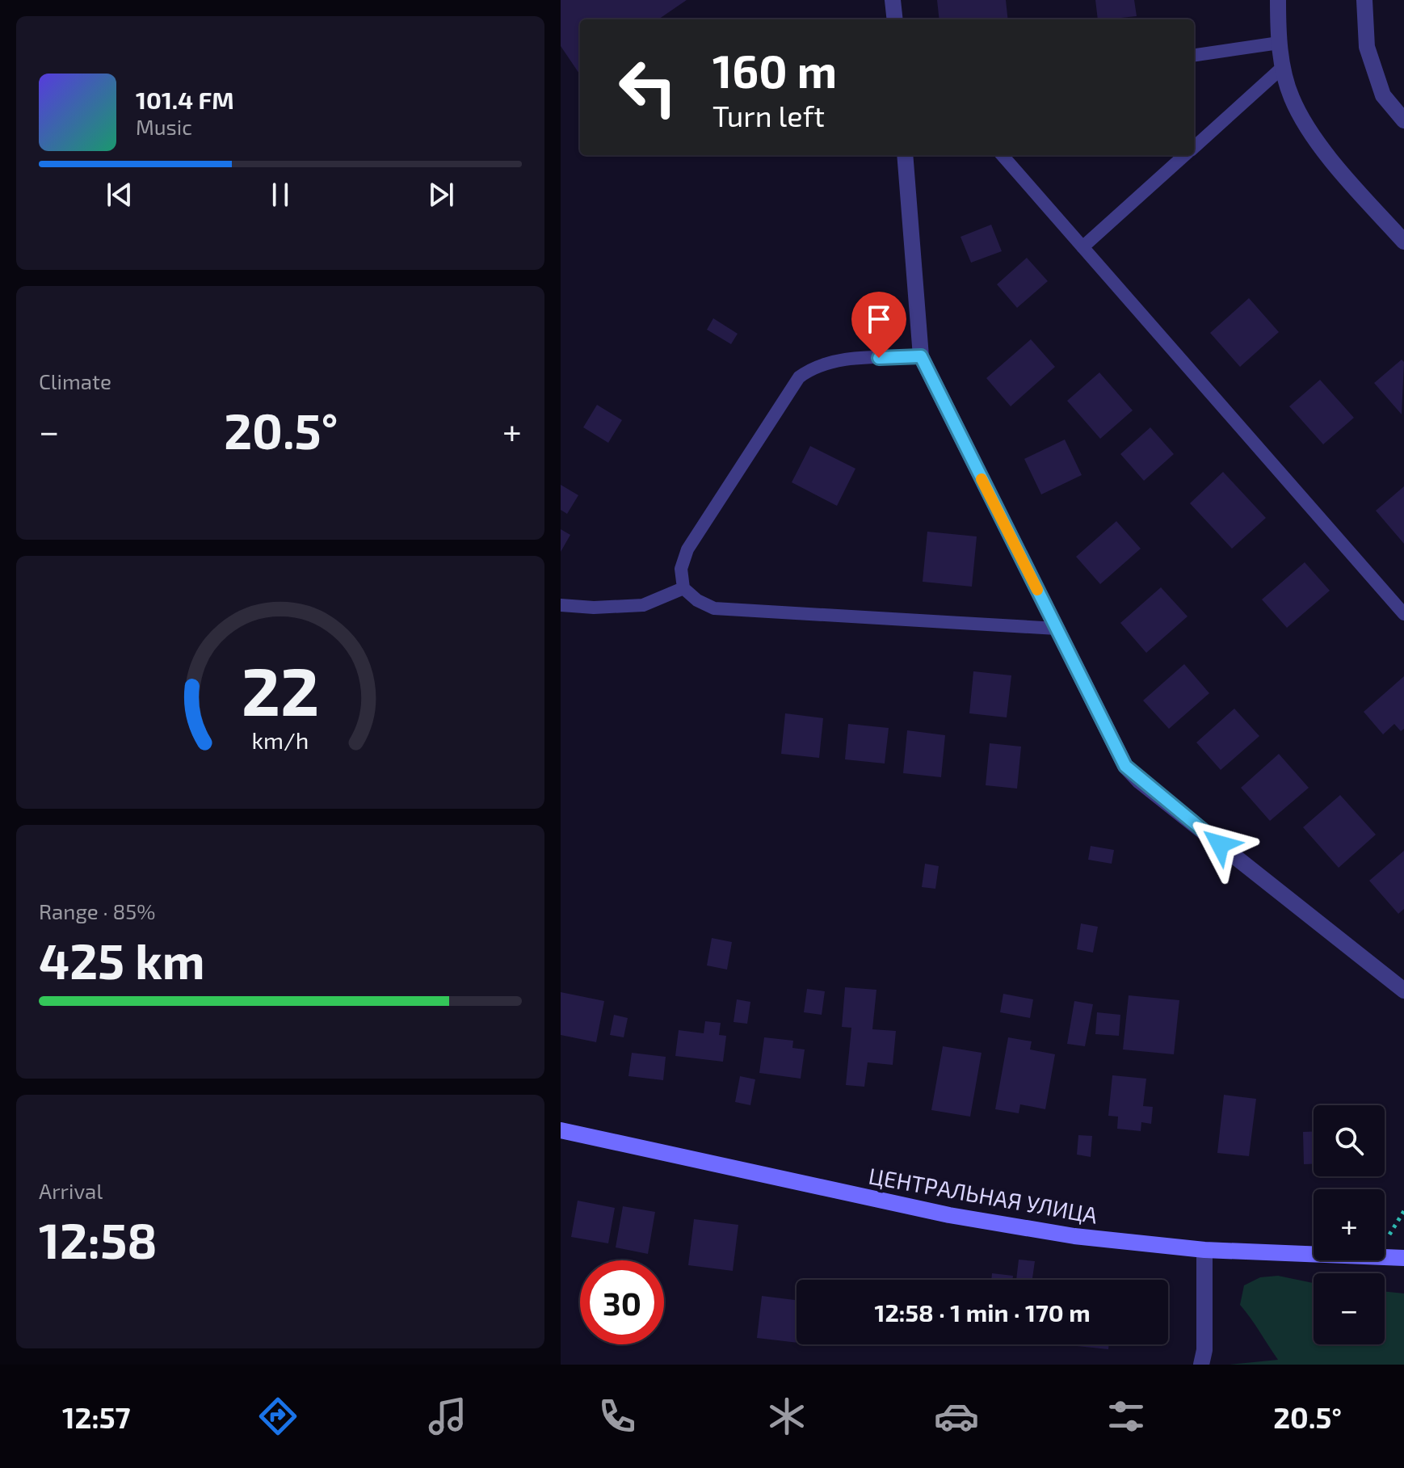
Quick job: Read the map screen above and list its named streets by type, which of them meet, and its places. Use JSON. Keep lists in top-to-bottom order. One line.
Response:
{"streets":{"street":["ЦЕНТРАЛЬНАЯ УЛИЦА"]},"page":{"turn":["160 m","Turn left"],"song":["101.4 FM","Music"],"tile":["Climate",["Range · 85%","425 km"],["Arrival","12:58"]],"heat":["−","20.5°","+"],"map_buttons":["+","−"],"limit":"30","trip":"12:58 · 1 min · 170 m","tabs":["12:57","20.5°"],"gauge":["22","km/h"]}}
